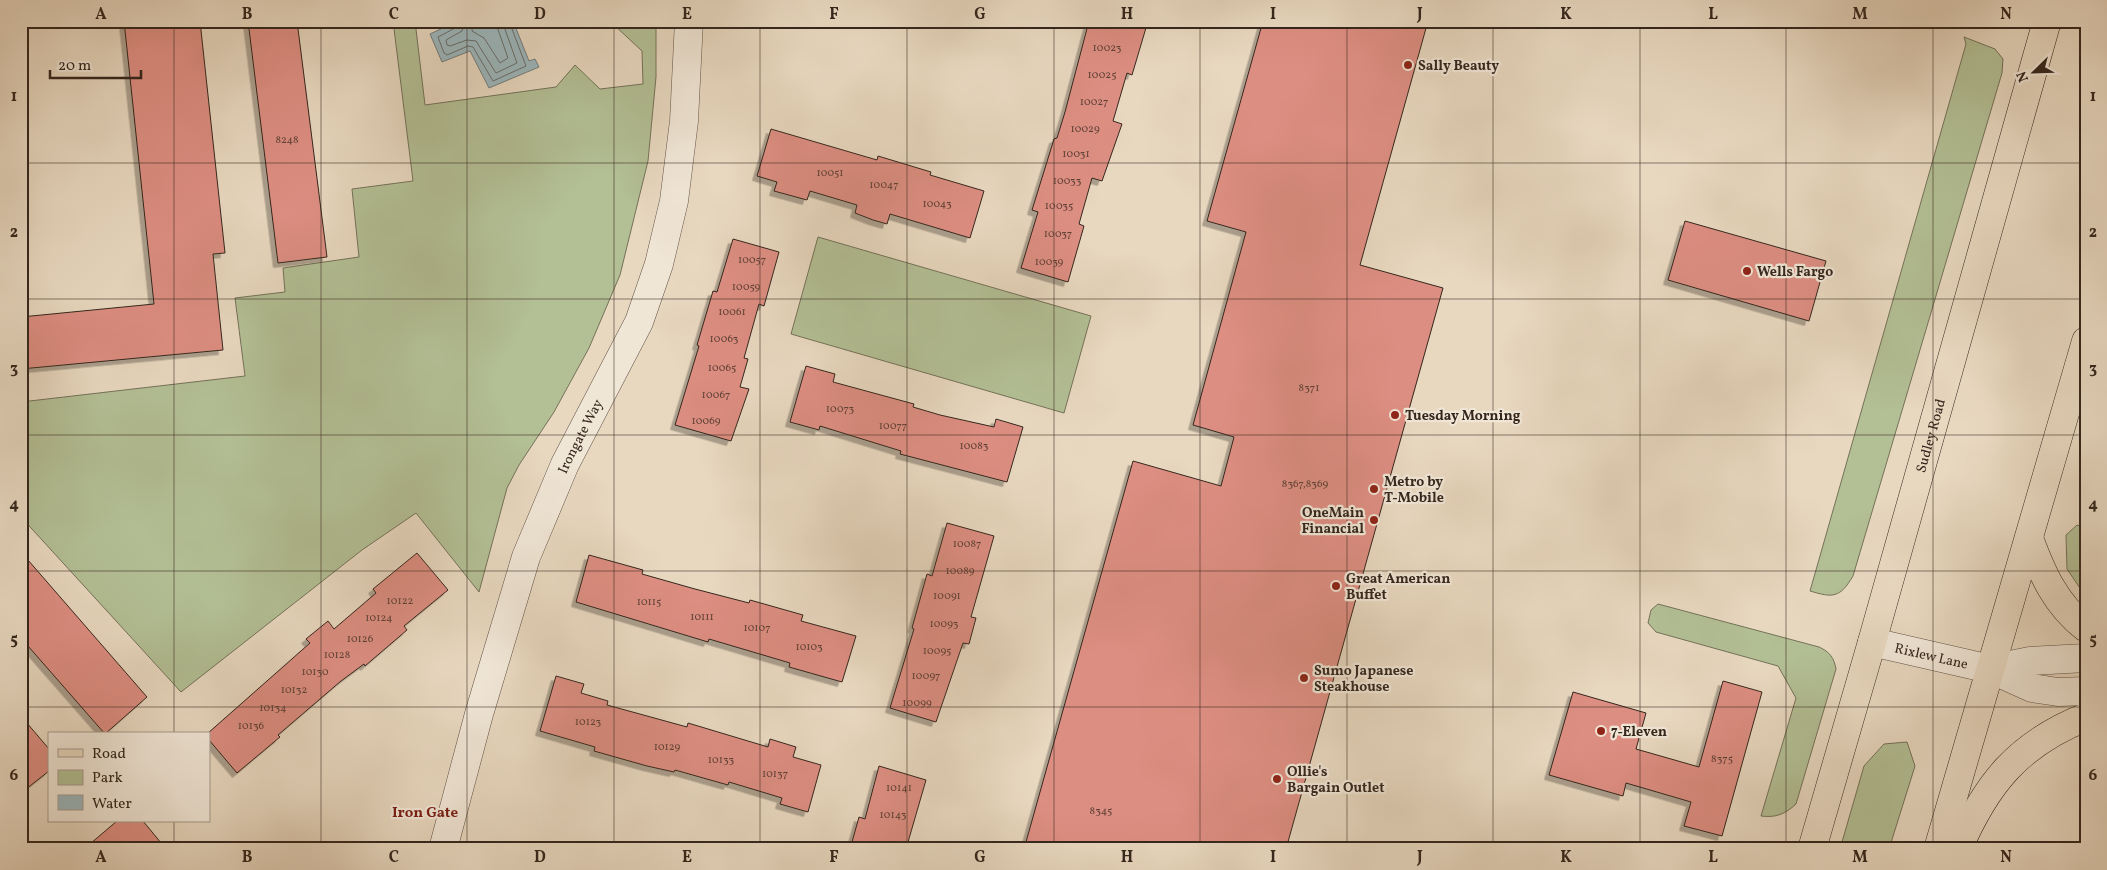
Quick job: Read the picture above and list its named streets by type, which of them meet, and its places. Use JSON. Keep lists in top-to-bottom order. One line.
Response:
{"streets":{"main road":["Sudley Road"],"street":["Irongate Way","Rixlew Lane"]},"crossings":[["Sudley Road","Rixlew Lane"]],"districts":["Iron Gate"],"places":["Sally Beauty","Wells Fargo","Tuesday Morning","Metro by T-Mobile","OneMain Financial","Great American Buffet","Sumo Japanese Steakhouse","7-Eleven","Ollie's Bargain Outlet"],"house_numbers":["10023","10025","10027","10029","8248","10031","10051","10033","10047","10043","10035","10037","10057","10039","10059","10061","10063","10065","8371","10067","10073","10069","10077","10083","8367,8369","10087","10089","10091","10122","10115","10111","10124","10093","10107","10126","10103","10095","10128","10130","10097","10132","10099","10134","10123","10136","10129","8375","10133","10137","10141","8345","10143"],"legend":["Road","Park","Water"],"scale_bar":"20 m","north":"bottom left","grid":{"columns":["A","B","C","D","E","F","G","H","I","J","K","L","M","N"],"rows":["1","2","3","4","5","6"]}}
